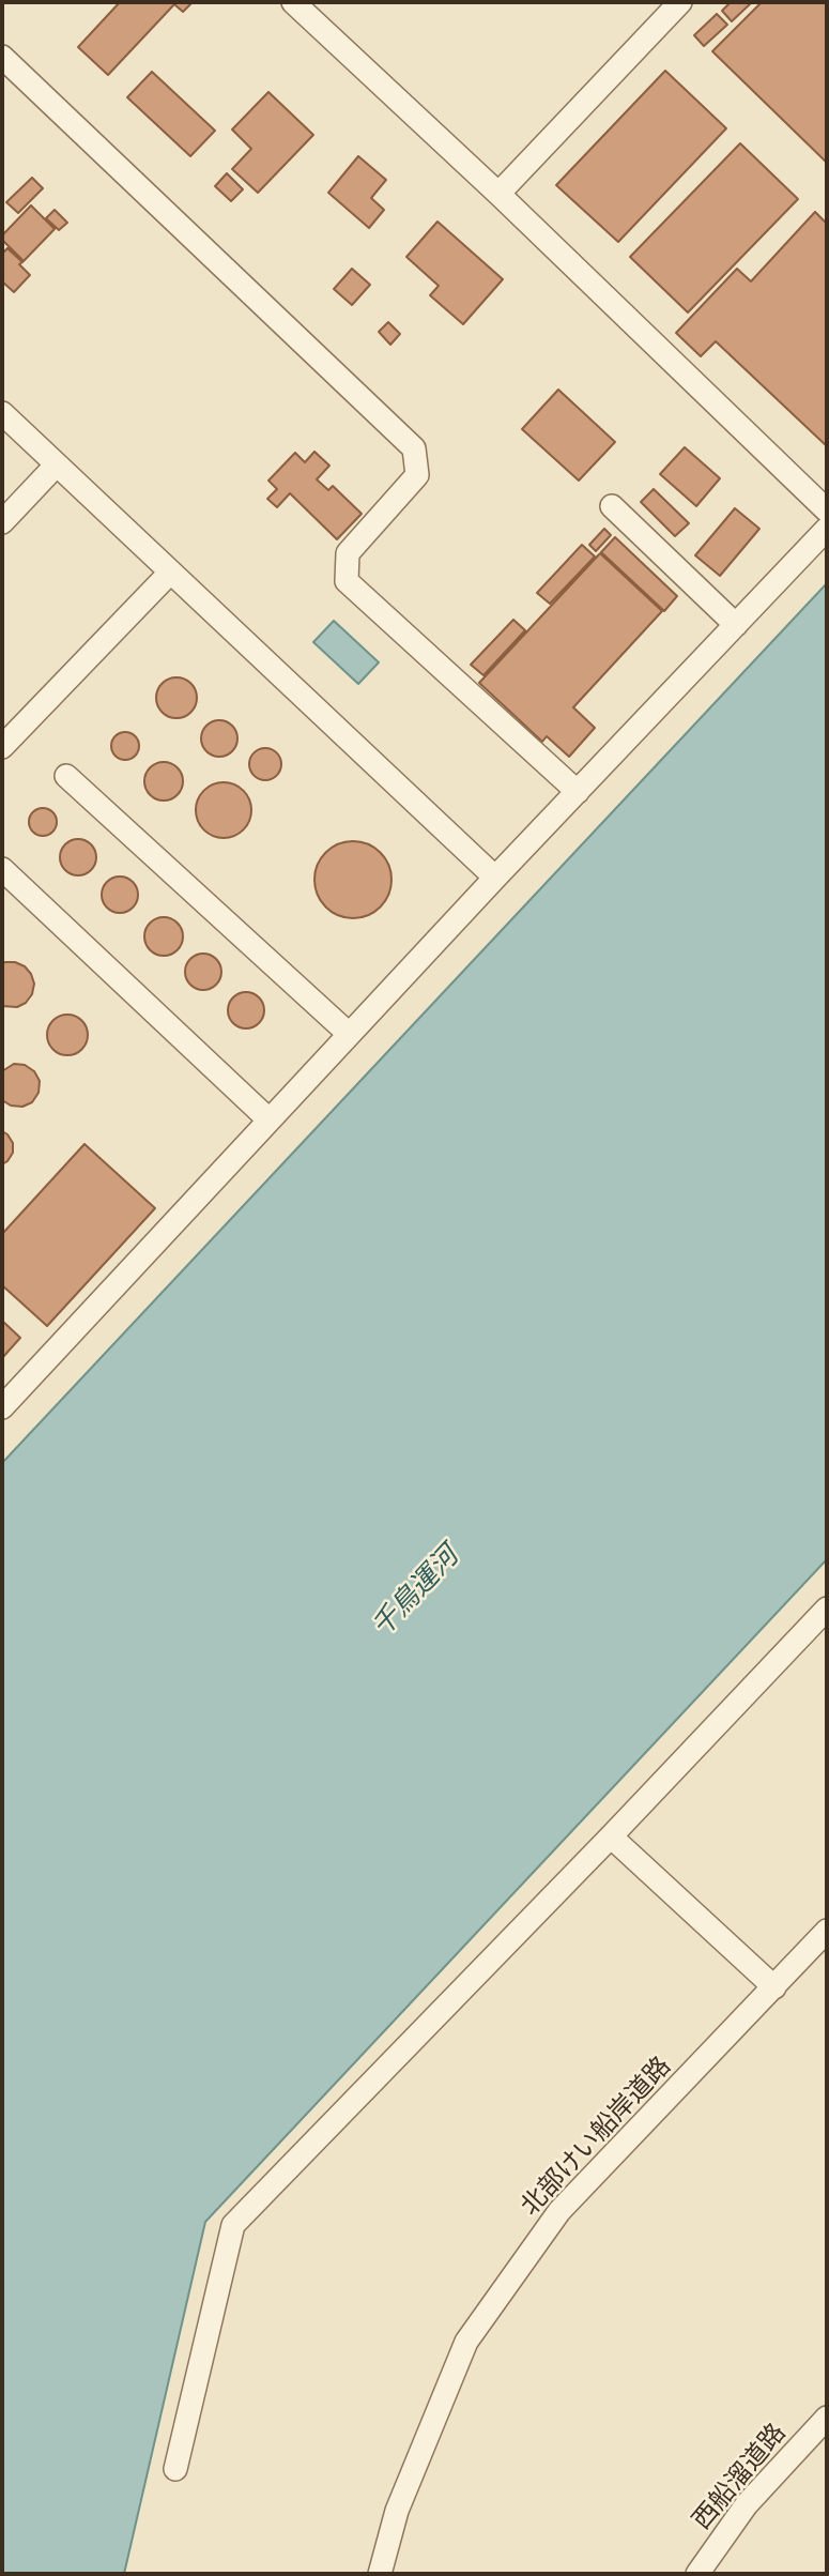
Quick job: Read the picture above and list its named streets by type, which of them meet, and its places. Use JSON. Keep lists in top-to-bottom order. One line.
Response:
{"streets":{"lane":["北部けい船岸道路","西船溜道路"]},"water":["千鳥運河"]}
